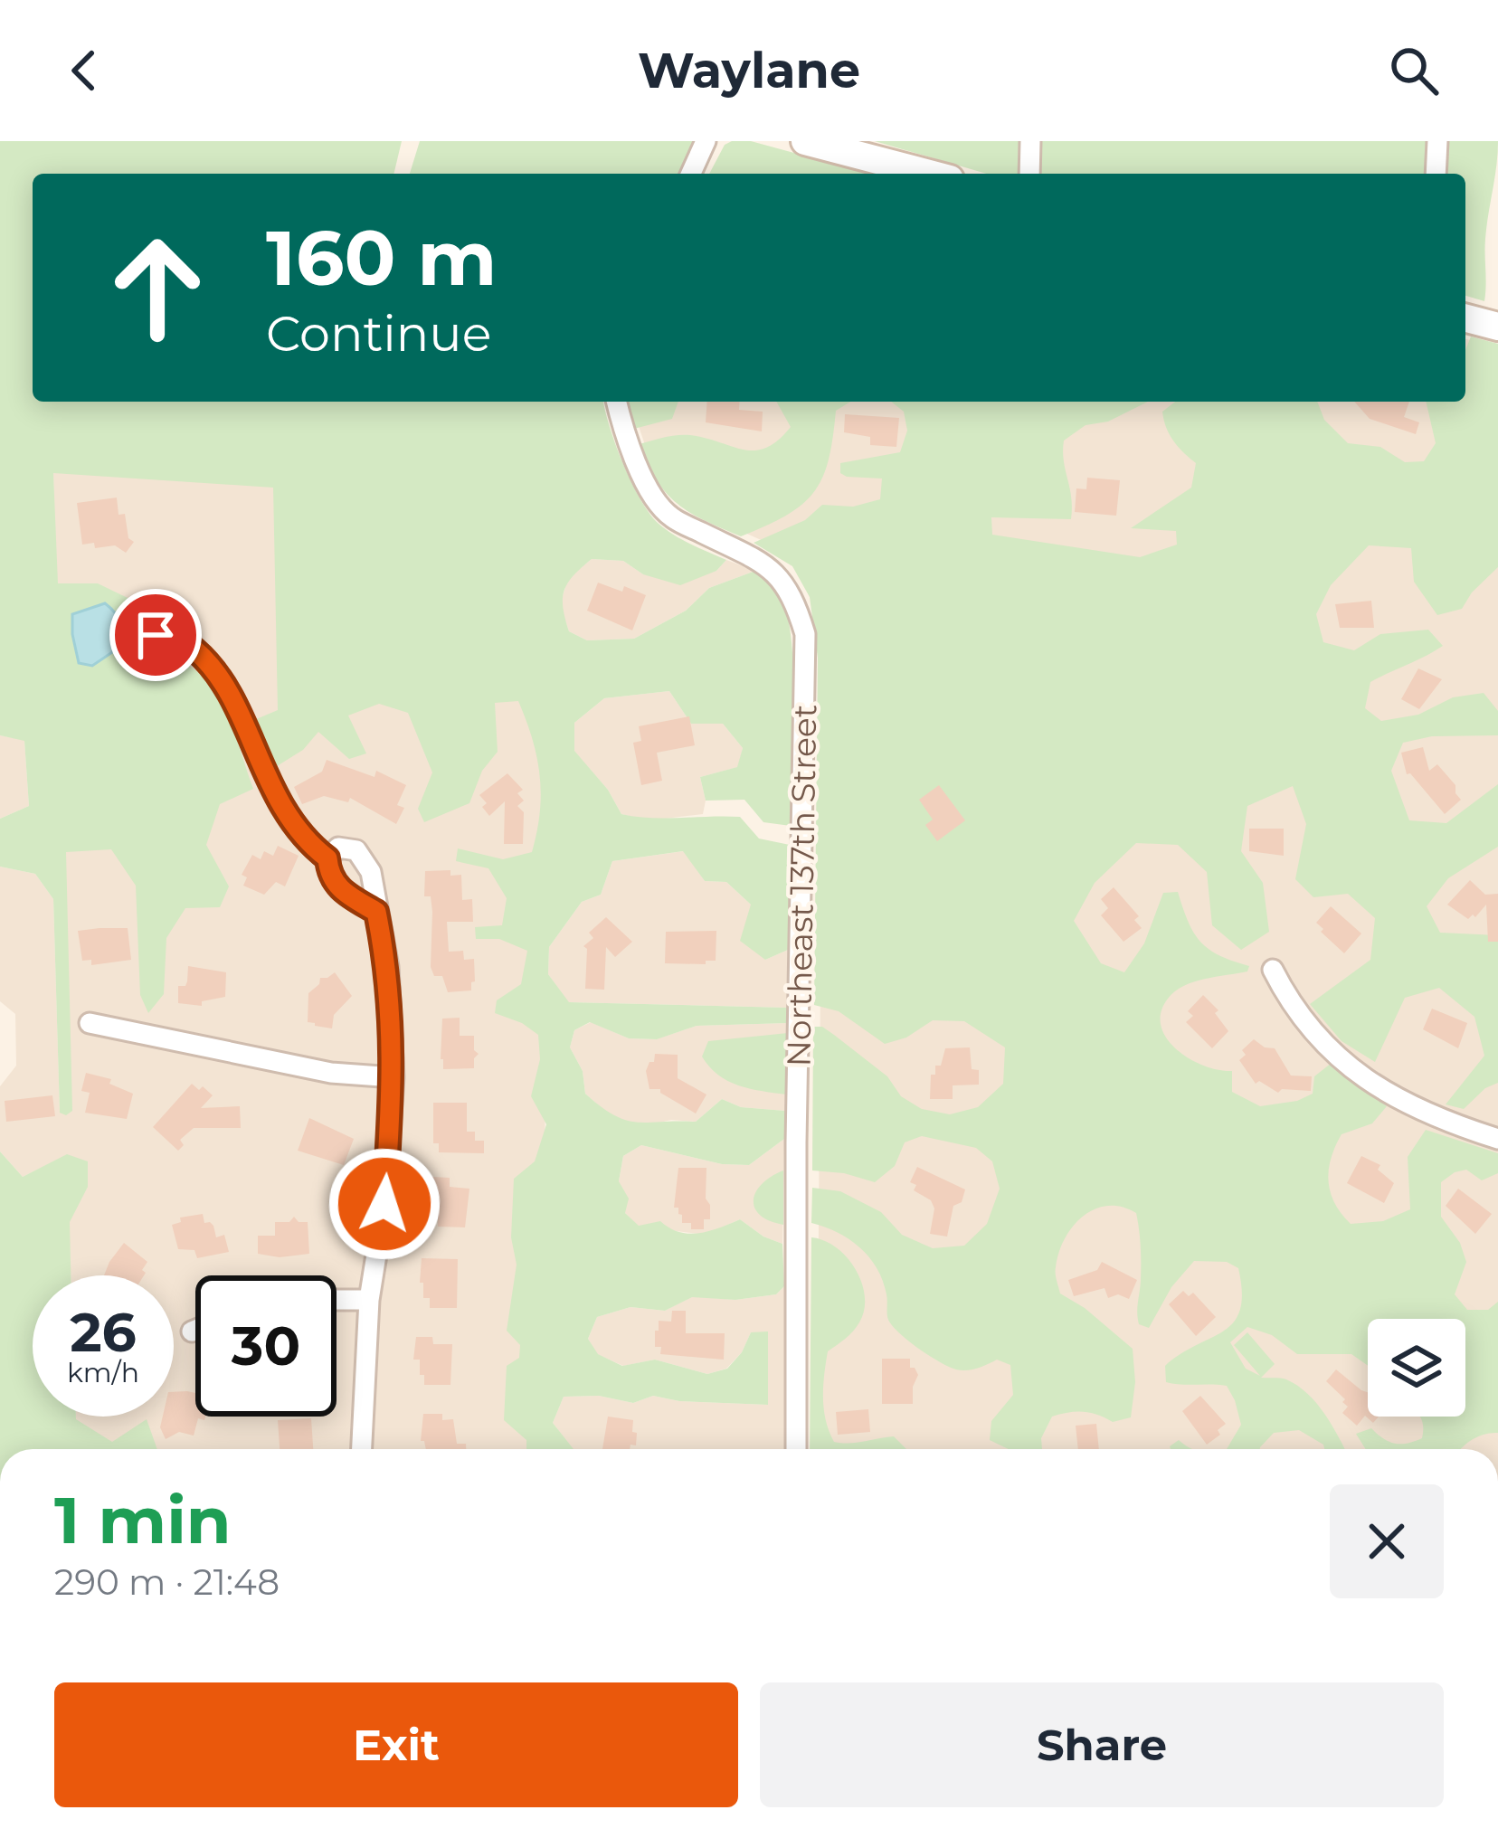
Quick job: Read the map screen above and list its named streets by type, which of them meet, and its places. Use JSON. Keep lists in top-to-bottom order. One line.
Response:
{"streets":{"street":["Northeast 137th Street"]},"page":{"header":"Waylane","turn":["160 m","Continue"],"speed":"26 km/h","limit":"30","heading":["1 min","290 m · 21:48"],"buttons":["Exit","Share"]}}
